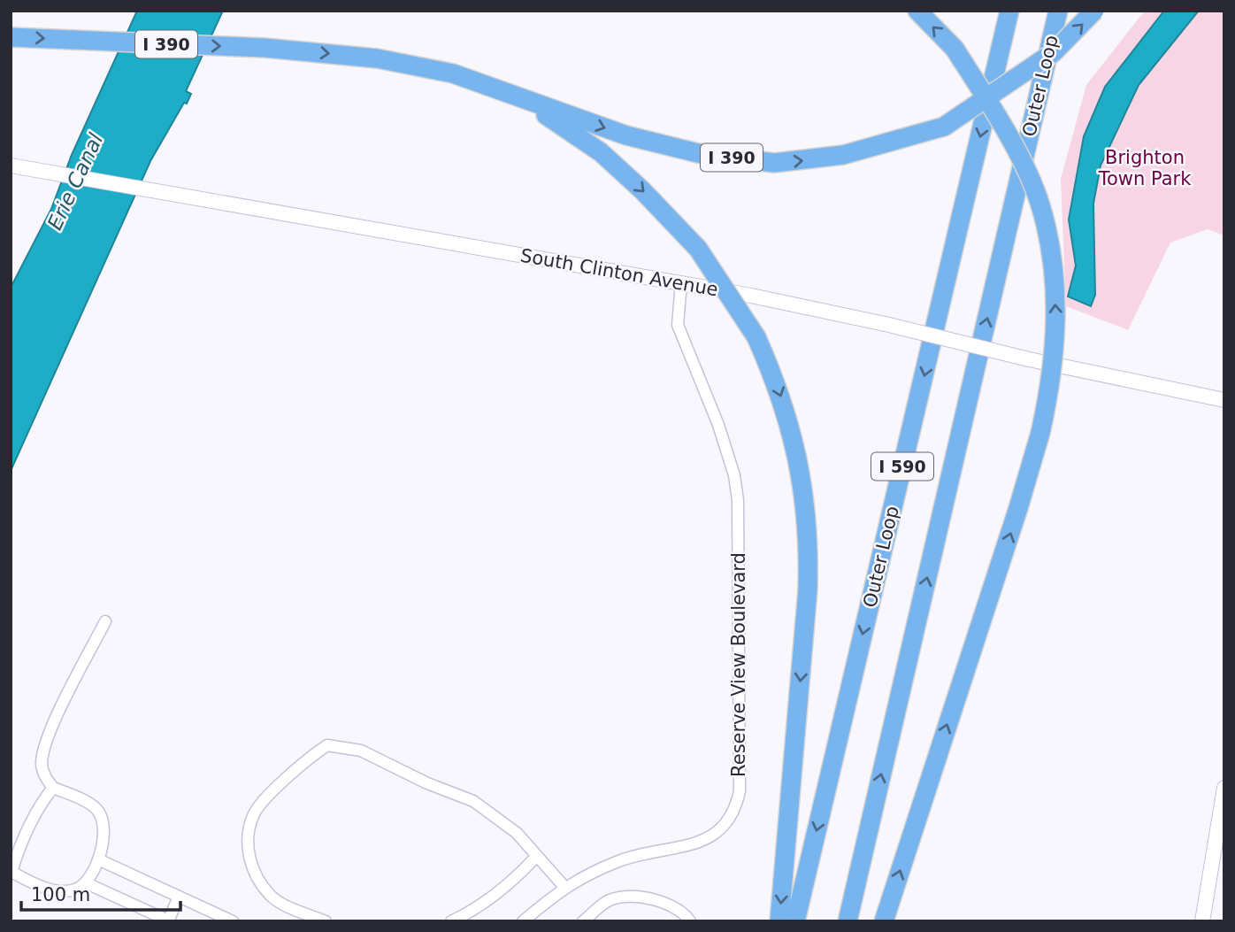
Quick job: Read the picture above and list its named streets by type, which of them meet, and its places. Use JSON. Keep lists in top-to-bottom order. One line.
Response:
{"streets":{"highway":["I 390","Outer Loop","I 590"],"street":["South Clinton Avenue","Reserve View Boulevard"]},"crossings":[["South Clinton Avenue","Reserve View Boulevard"]],"water":["Erie Canal"],"parks":["Brighton Town Park"],"scale_bar":"100 m"}
